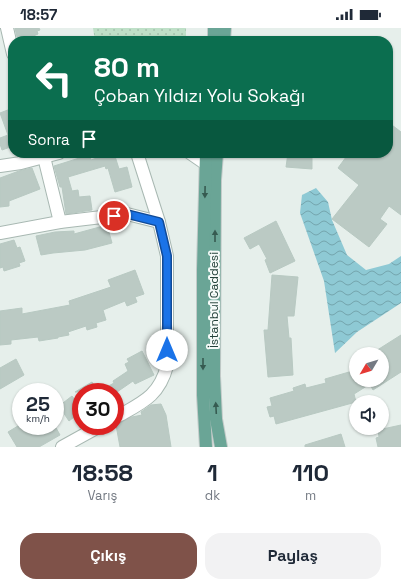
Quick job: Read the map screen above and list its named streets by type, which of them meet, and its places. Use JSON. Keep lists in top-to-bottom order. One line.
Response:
{"streets":{"main road":["İstanbul Caddesi"]},"north":"bottom left","page":{"status":"18:57","turn":["80 m","Çoban Yıldızı Yolu Sokağı"],"then":"Sonra","speed":"25 km/h","limit":"30","eta":["18:58","Varış","1","dk","110","m"],"buttons":["Çıkış","Paylaş"]}}
